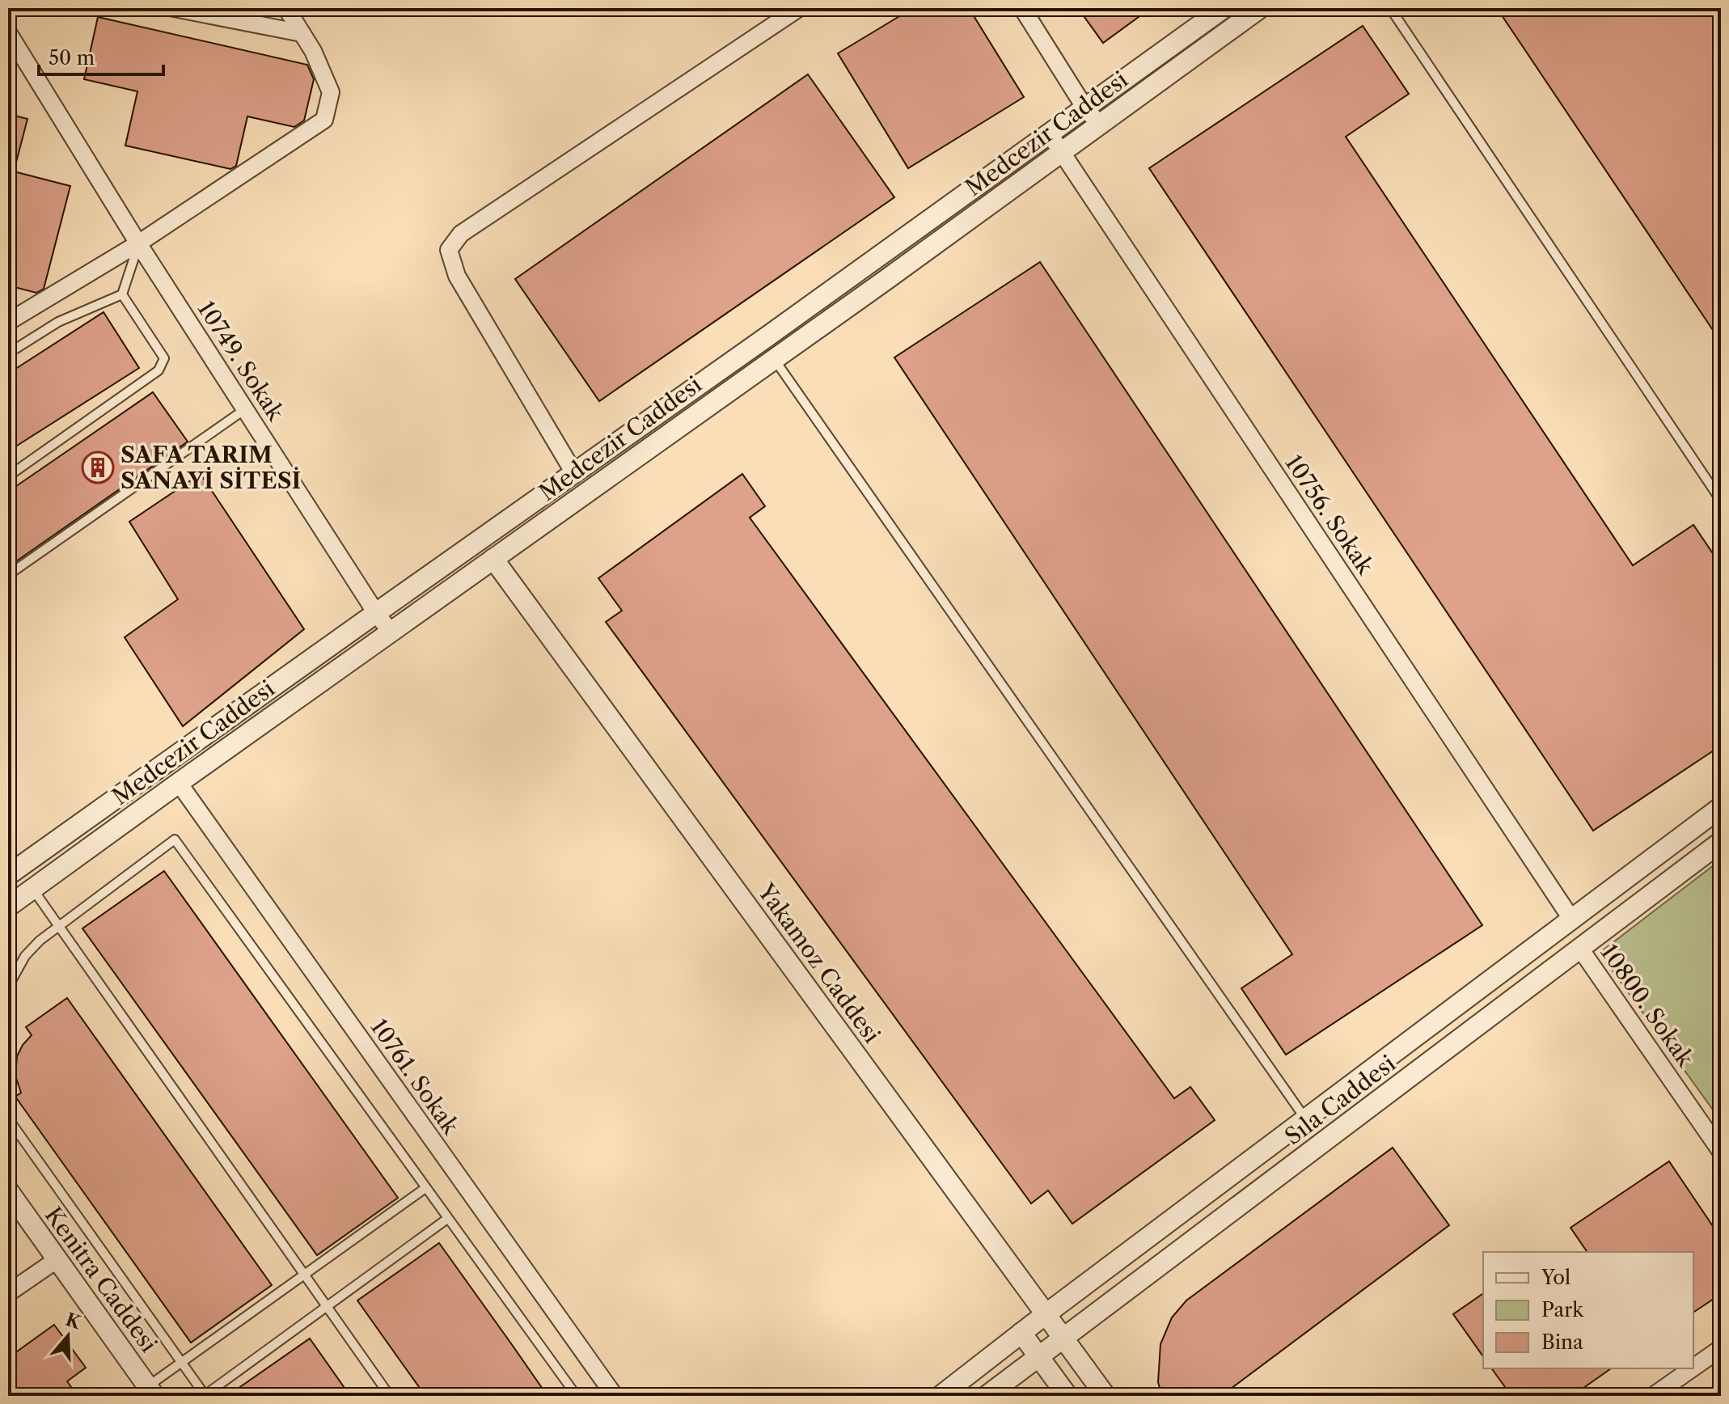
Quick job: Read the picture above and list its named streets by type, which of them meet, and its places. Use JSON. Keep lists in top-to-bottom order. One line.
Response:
{"streets":{"street":["Medcezir Caddesi","10749. Sokak","10756. Sokak","Yakamoz Caddesi","10800. Sokak","10761. Sokak","Sıla Caddesi","Kenitra Caddesi"]},"crossings":[["Medcezir Caddesi","10749. Sokak"],["Medcezir Caddesi","10756. Sokak"],["Medcezir Caddesi","Yakamoz Caddesi"],["Medcezir Caddesi","10761. Sokak"],["Yakamoz Caddesi","Sıla Caddesi"],["10800. Sokak","Sıla Caddesi"]],"places":{"building":["SAFA TARIM SANAYİ SİTESİ"]},"legend":["Yol","Park","Bina"],"scale_bar":"50 m","north":"top"}
